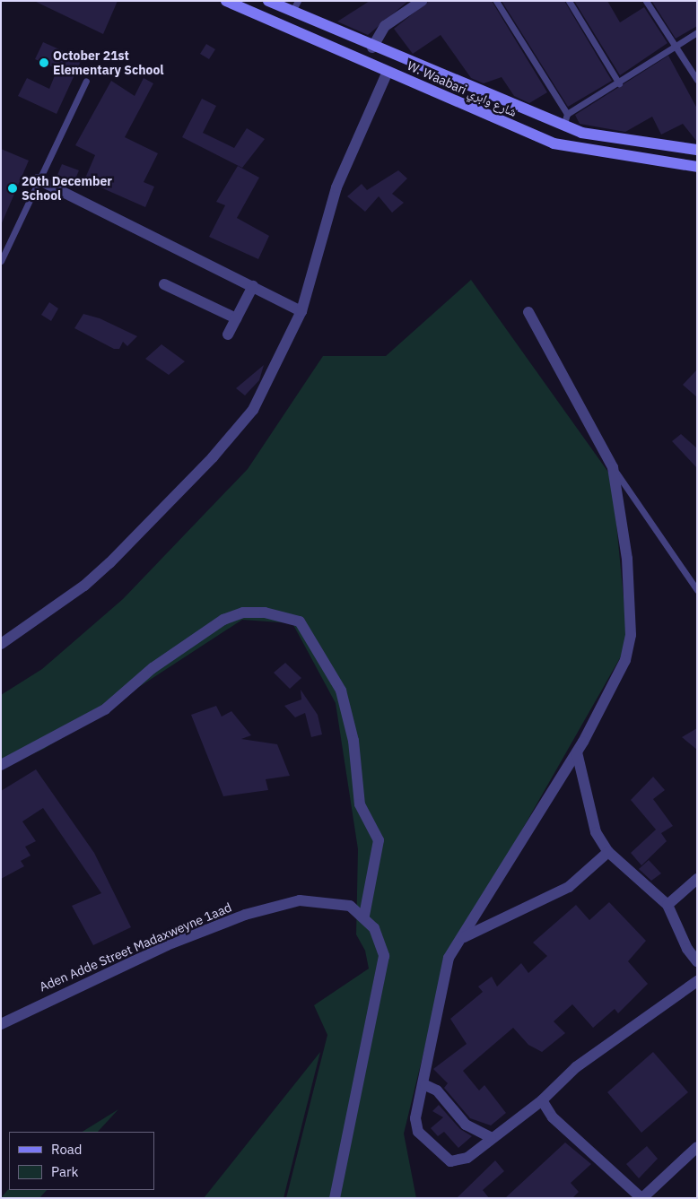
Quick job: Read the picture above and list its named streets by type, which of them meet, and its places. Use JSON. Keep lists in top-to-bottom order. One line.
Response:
{"streets":{"main road":["W. Waabari شارع وابري"],"street":["Aden Adde Street Madaxweyne 1aad"]},"places":["October 21st Elementary School","20th December School"],"legend":["Road","Park"]}
